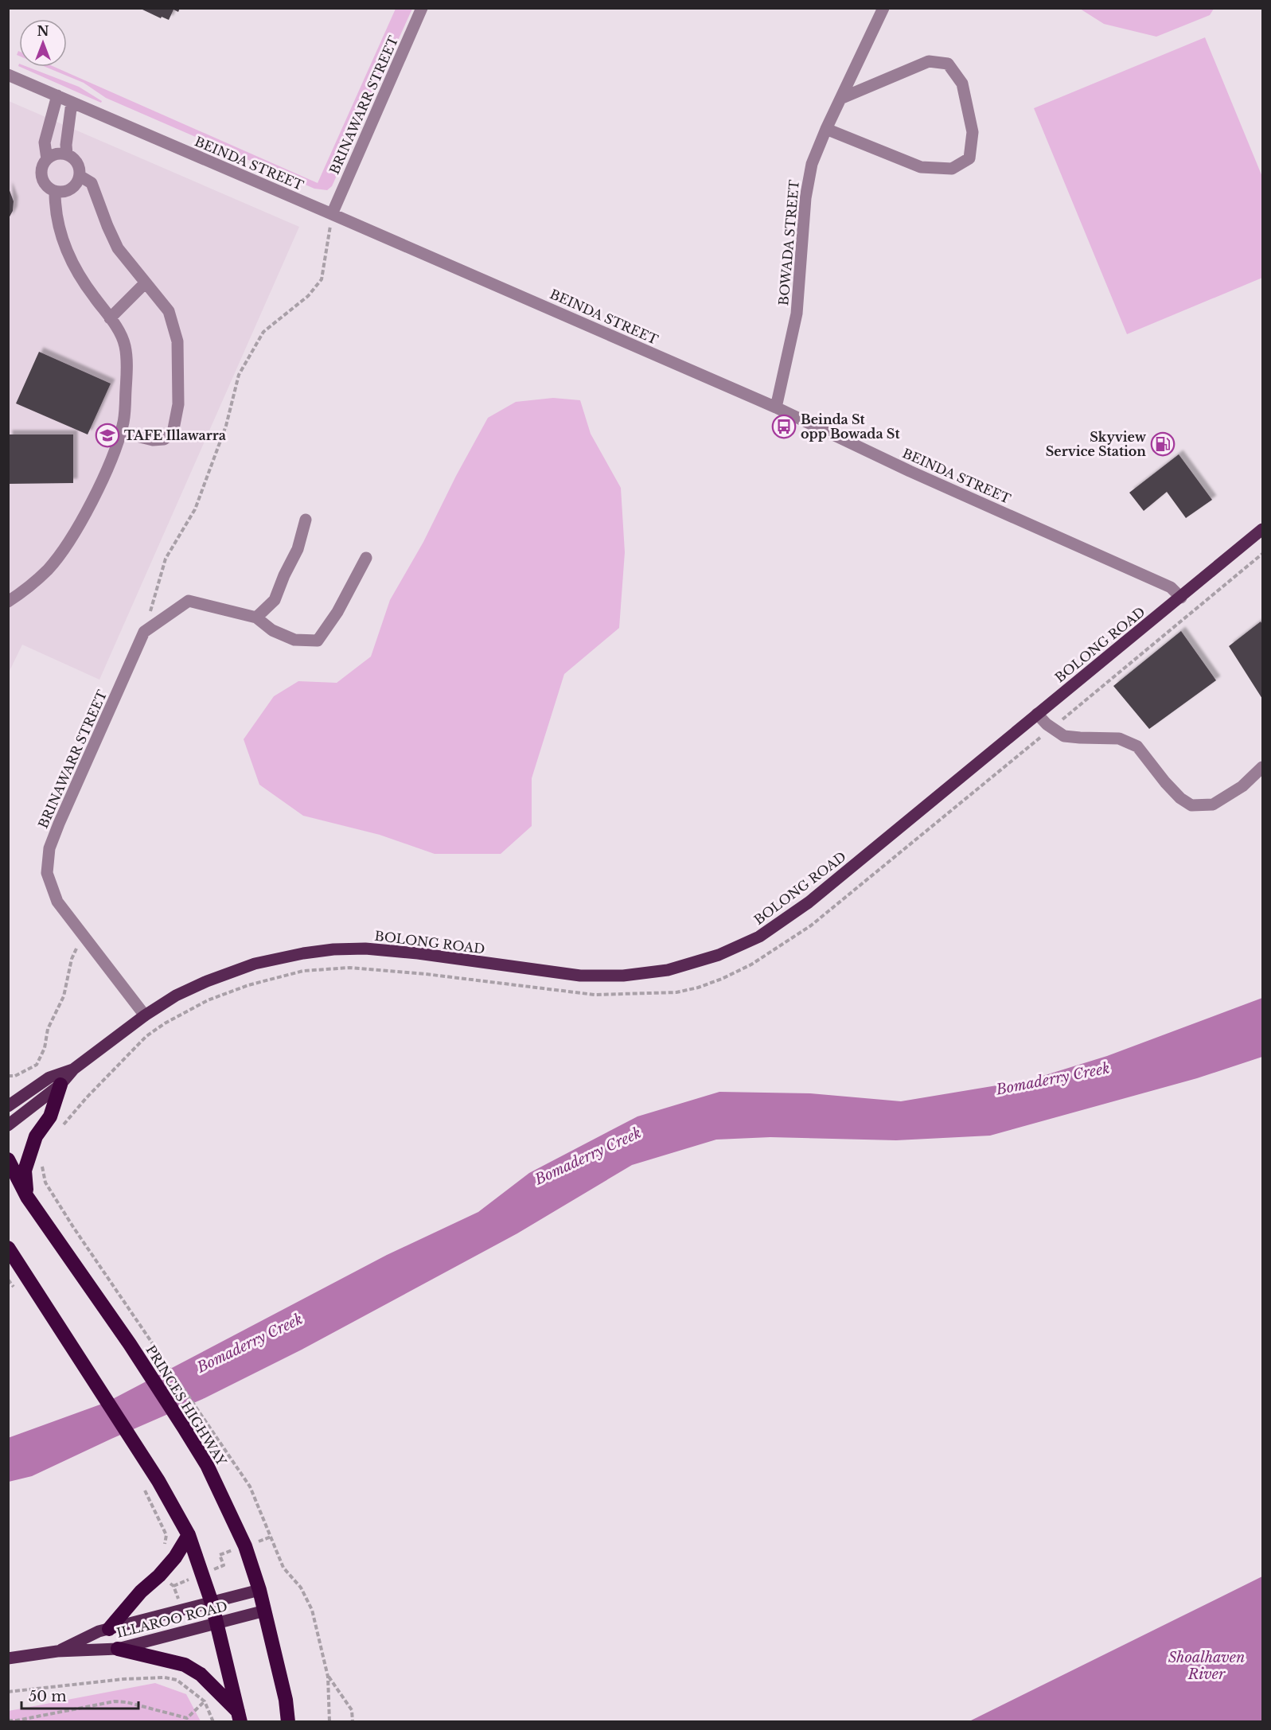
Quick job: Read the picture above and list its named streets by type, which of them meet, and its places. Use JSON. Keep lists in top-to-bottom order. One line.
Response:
{"streets":{"highway":["PRINCES HIGHWAY"],"main road":["BOLONG ROAD","ILLAROO ROAD"],"street":["BRINAWARR STREET","BEINDA STREET","BOWADA STREET"]},"crossings":[["BRINAWARR STREET","BEINDA STREET"],["BRINAWARR STREET","BOLONG ROAD"],["BEINDA STREET","BOWADA STREET"],["BEINDA STREET","BOLONG ROAD"],["PRINCES HIGHWAY","ILLAROO ROAD"]],"water":["Bomaderry Creek","Shoalhaven River"],"places":{"bus stop":["Beinda St opp Bowada St"],"school or university":["TAFE Illawarra"],"fuel station":["Skyview Service Station"]},"scale_bar":"50 m","north":"top"}
